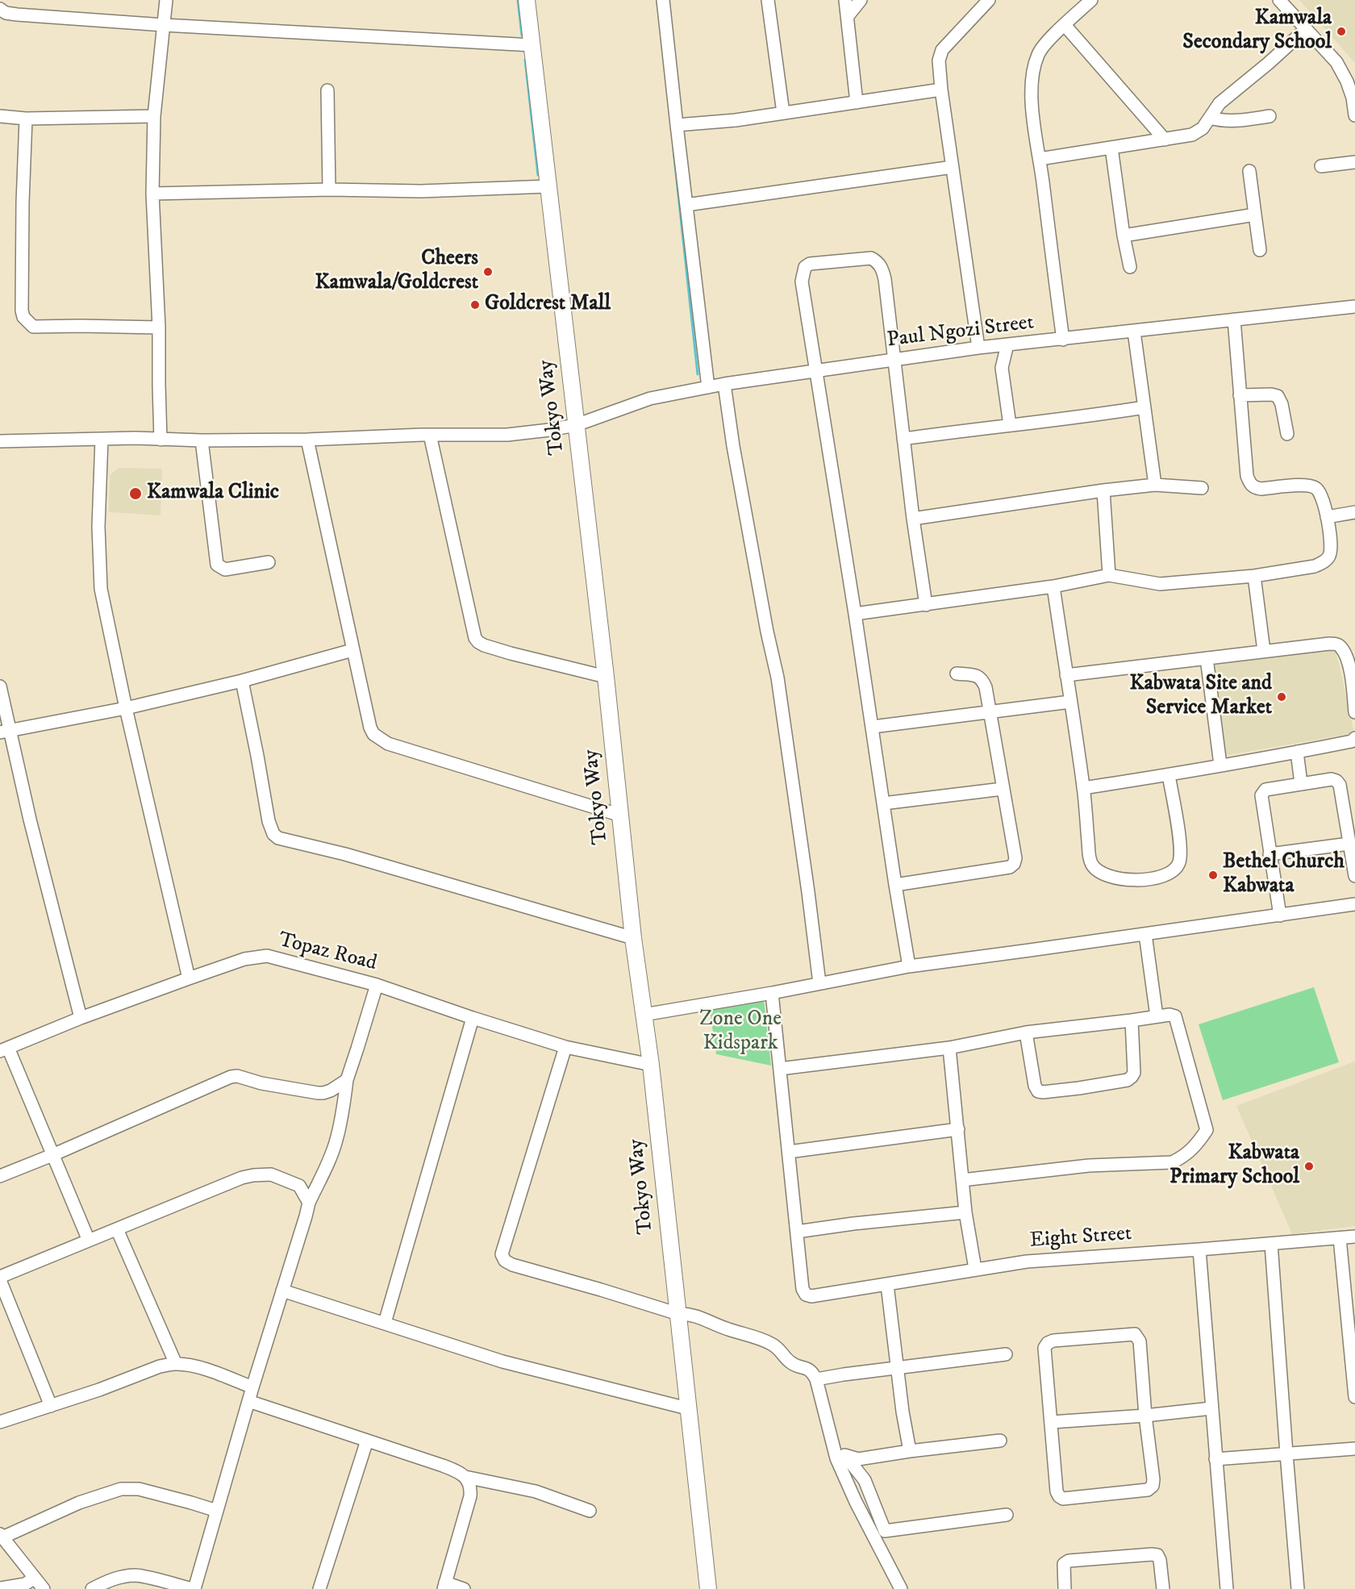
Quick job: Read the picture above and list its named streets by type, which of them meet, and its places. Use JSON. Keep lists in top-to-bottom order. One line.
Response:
{"streets":{"main road":["Tokyo Way"],"street":["Paul Ngozi Street","Topaz Road","Eight Street"]},"crossings":[["Paul Ngozi Street","Tokyo Way"],["Tokyo Way","Topaz Road"]],"parks":["Zone One Kidspark"],"places":["Kamwala Secondary School","Cheers Kamwala/Goldcrest","Goldcrest Mall","Kamwala Clinic","Kabwata Site and Service Market","Bethel Church Kabwata","Kabwata Primary School"]}
